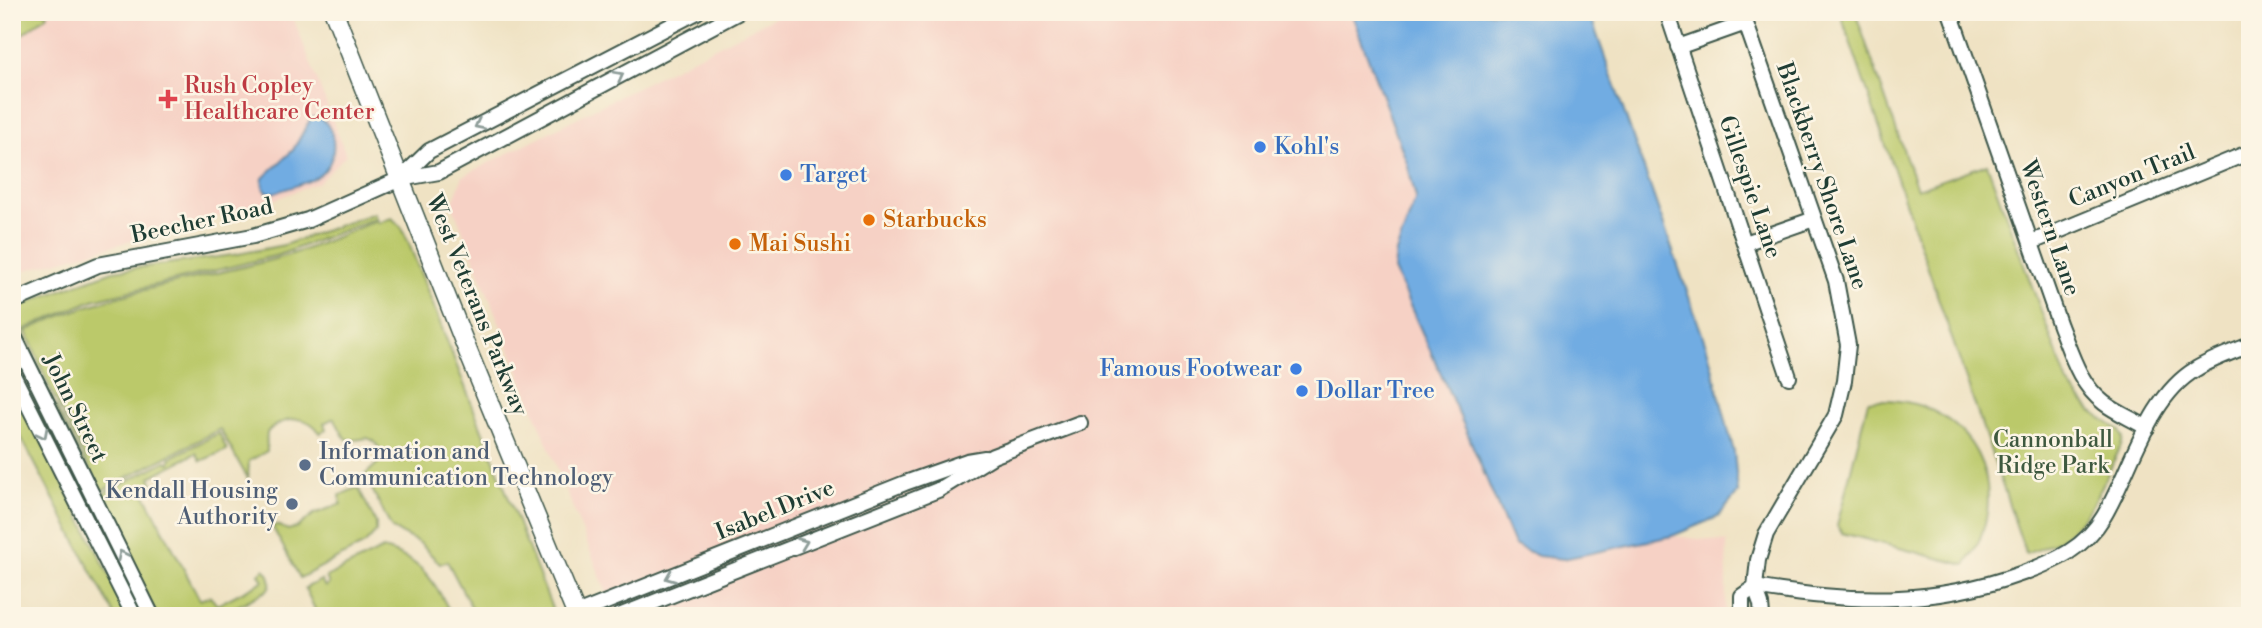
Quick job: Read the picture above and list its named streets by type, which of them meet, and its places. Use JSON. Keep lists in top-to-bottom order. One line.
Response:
{"streets":{"main road":["West Veterans Parkway"],"street":["Blackberry Shore Lane","Canyon Trail","Gillespie Lane","Beecher Road","Western Lane","John Street","Isabel Drive"]},"crossings":[["Canyon Trail","Western Lane"],["Beecher Road","West Veterans Parkway"],["West Veterans Parkway","Isabel Drive"]],"parks":["Cannonball Ridge Park"],"places":{"health":["Rush Copley Healthcare Center"],"other":["Kohl's","Target","Starbucks","Mai Sushi","Famous Footwear","Dollar Tree","Information and Communication Technology","Kendall Housing Authority"]}}
